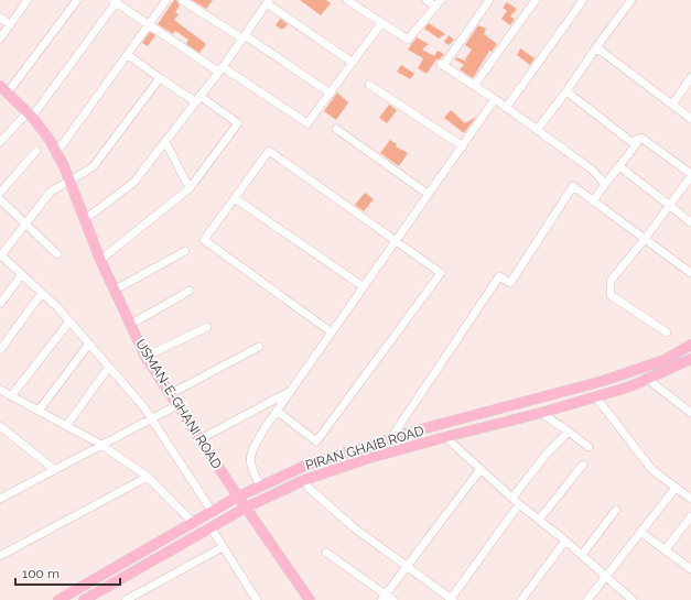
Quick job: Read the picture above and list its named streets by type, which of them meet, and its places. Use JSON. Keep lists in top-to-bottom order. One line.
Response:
{"streets":{"main road":["USMAN-E-GHANI ROAD","PIRAN GHAIB ROAD"]},"crossings":[["USMAN-E-GHANI ROAD","PIRAN GHAIB ROAD"]],"scale_bar":"100 m"}
